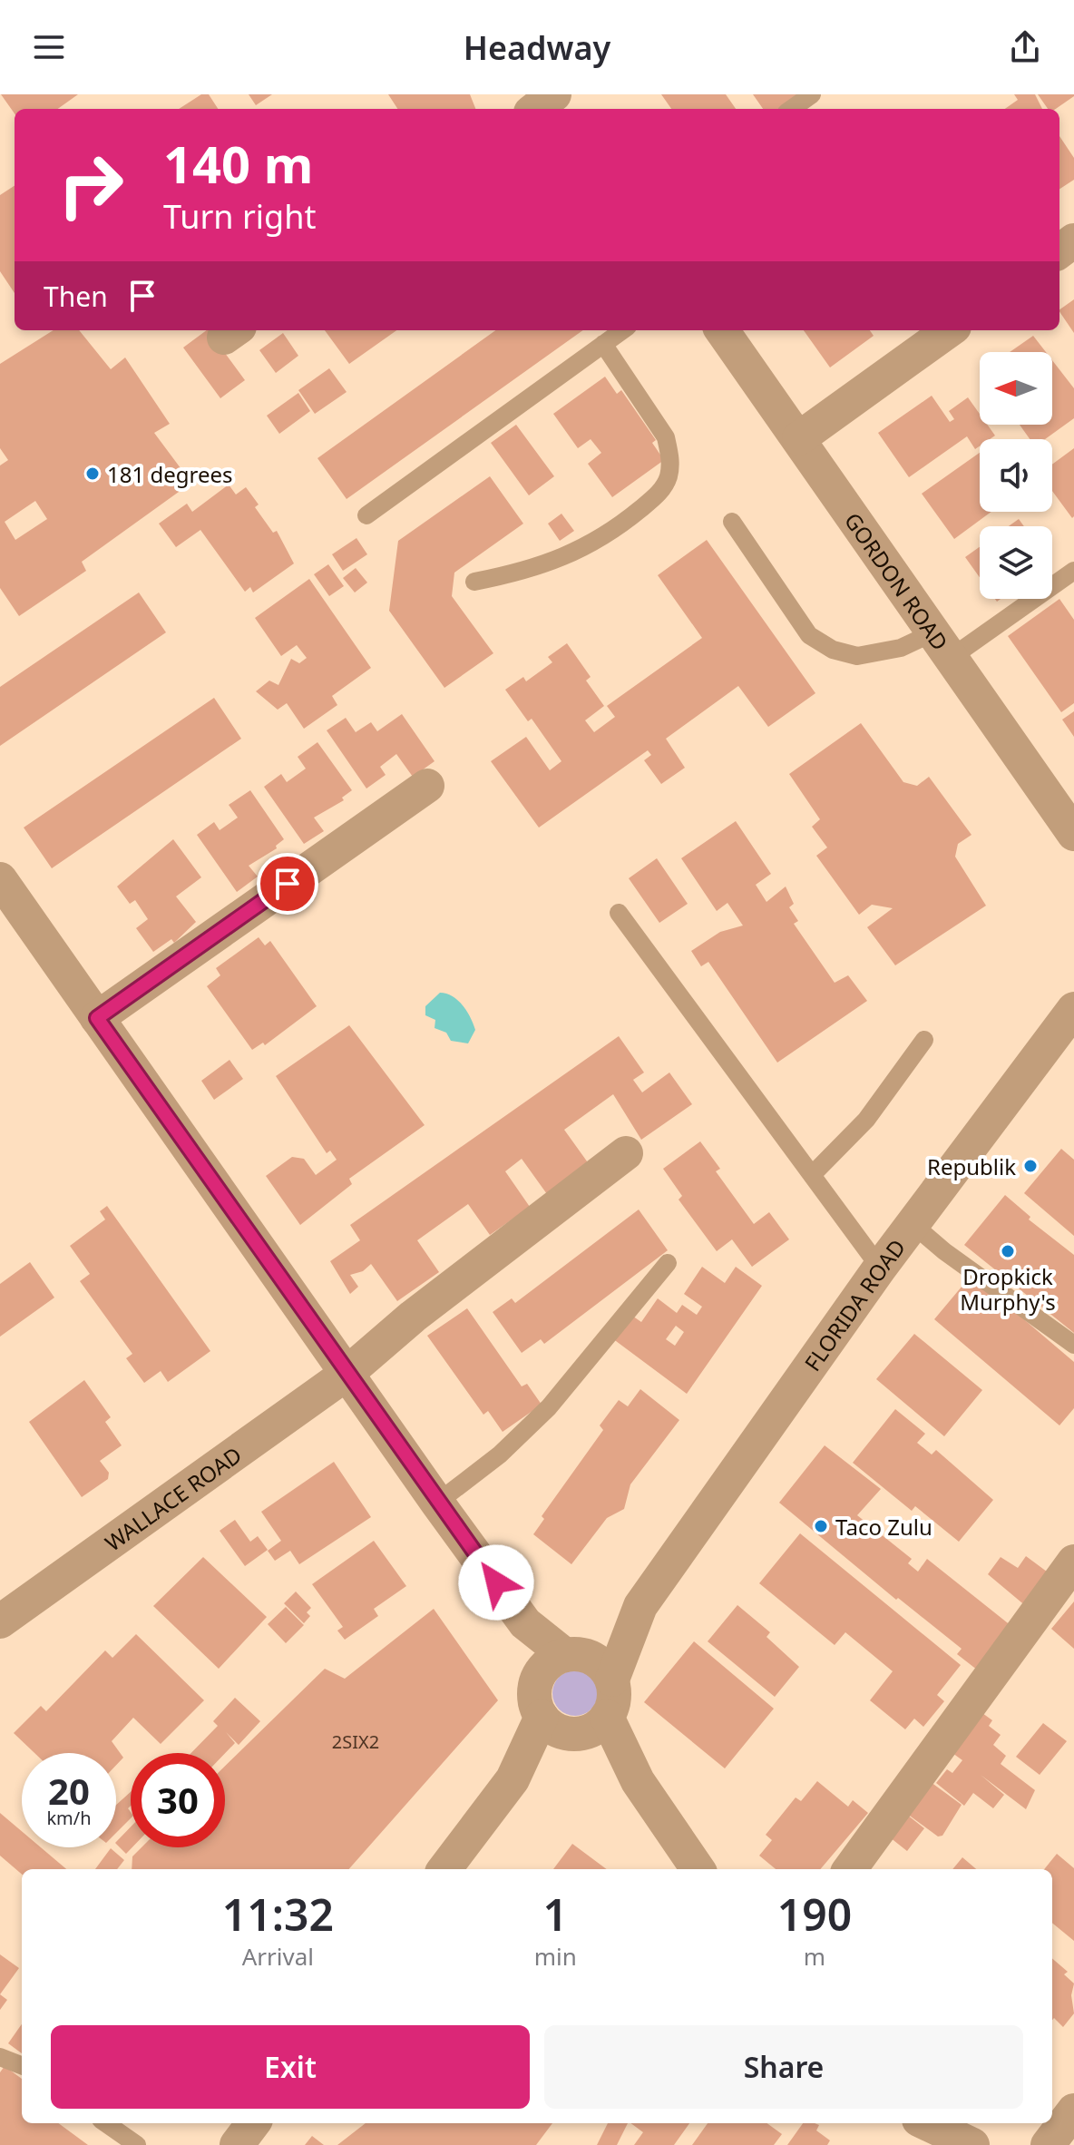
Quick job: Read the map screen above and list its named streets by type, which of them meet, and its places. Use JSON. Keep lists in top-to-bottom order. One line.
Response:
{"streets":{"street":["GORDON ROAD","FLORIDA ROAD","WALLACE ROAD"]},"places":["181 degrees","Republik","Dropkick Murphy's","Taco Zulu"],"house_numbers":["2SIX2"],"north":"left","page":{"header":"Headway","turn":["140 m","Turn right"],"then":"Then","speed":"20 km/h","limit":"30","eta":["11:32","Arrival","1","min","190","m"],"buttons":["Exit","Share"]}}
